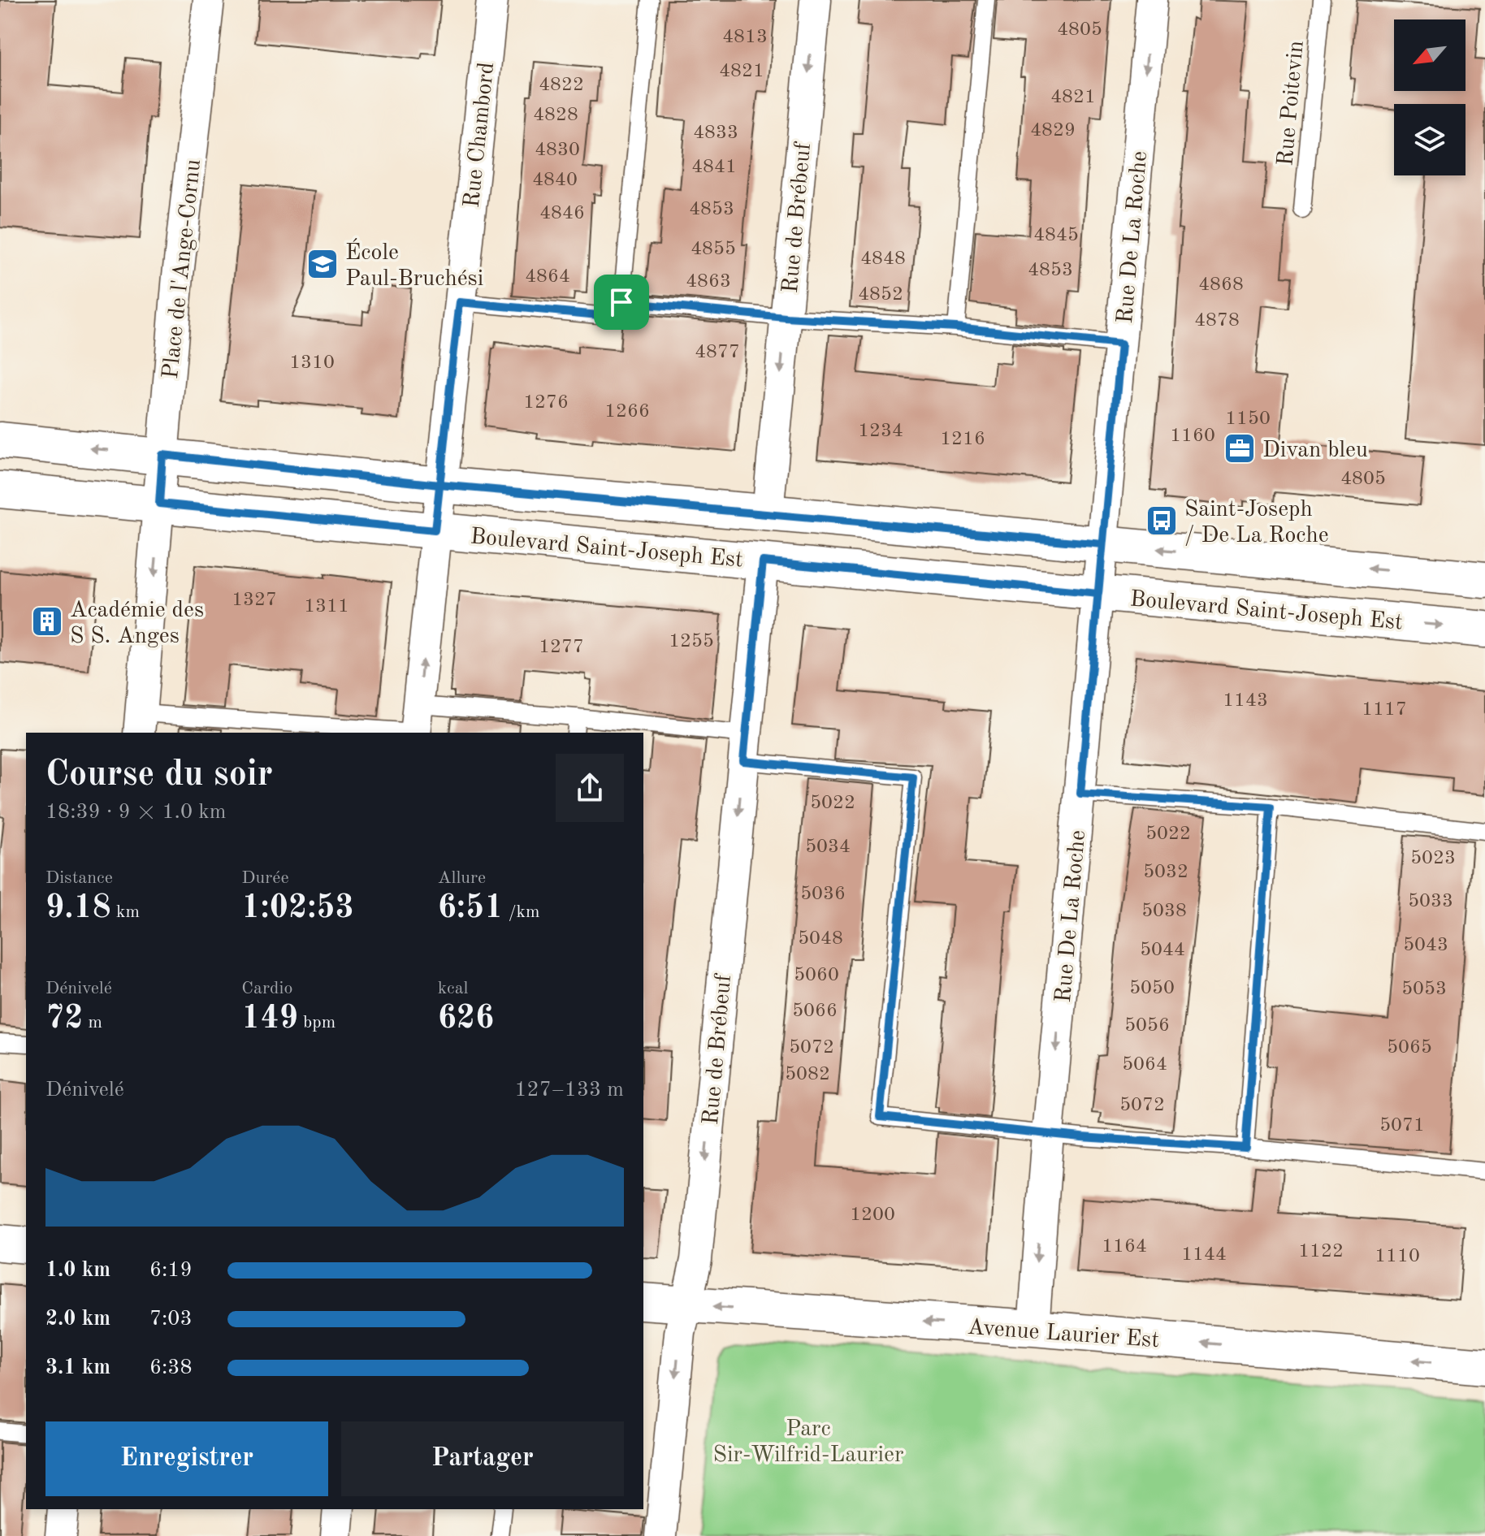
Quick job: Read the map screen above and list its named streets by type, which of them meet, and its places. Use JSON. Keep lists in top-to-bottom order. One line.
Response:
{"streets":{"main road":["Boulevard Saint-Joseph Est","Avenue Laurier Est"],"street":["Rue Chambord","Rue de Brébeuf","Rue De La Roche","Place de l'Ange-Cornu"],"lane":["Rue Poitevin"]},"crossings":[["Rue Chambord","Boulevard Saint-Joseph Est"],["Rue de Brébeuf","Boulevard Saint-Joseph Est"],["Rue de Brébeuf","Avenue Laurier Est"],["Rue De La Roche","Boulevard Saint-Joseph Est"],["Rue De La Roche","Avenue Laurier Est"],["Place de l'Ange-Cornu","Boulevard Saint-Joseph Est"]],"one_way":["Rue de Brébeuf","Rue De La Roche","Avenue Laurier Est"],"parks":["Parc Sir-Wilfrid-Laurier"],"places":{"school or university":["École Paul-Bruchési"],"office":["Divan bleu"],"bus stop":["Saint-Joseph / De La Roche"],"building":["Académie des S S. Anges"]},"house_numbers":["4805","4813","4821","4822","4821","4828","4829","4833","4830","4841","4840","4853","4846","4845","4855","4848","4853","4864","4863","4868","4852","4878","4877","1310","1276","1266","1150","1234","1160","1216","4805","1327","1311","1255","1277","1143","1117","5022","5022","5034","5023","5032","5036","5033","5038","5048","5043","5044","5060","5050","5053","5066","5056","5072","5065","5064","5082","5072","5071","1200","1164","1122","1144","1110"],"north":"bottom left","page":{"heading":["Course du soir","18:39 · 9 × 1.0 km"],"stats":[["Distance","9.18 km"],["Durée","1:02:53"],["Allure","6:51 /km"],["Dénivelé","72 m"],["Cardio","149 bpm"],["kcal","626"]],"chart":["Dénivelé","127–133 m"],"list":[{"name":"1.0 km","note":"6:19"},{"name":"2.0 km","note":"7:03"},{"name":"3.1 km","note":"6:38"}],"buttons":["Enregistrer","Partager"]}}
